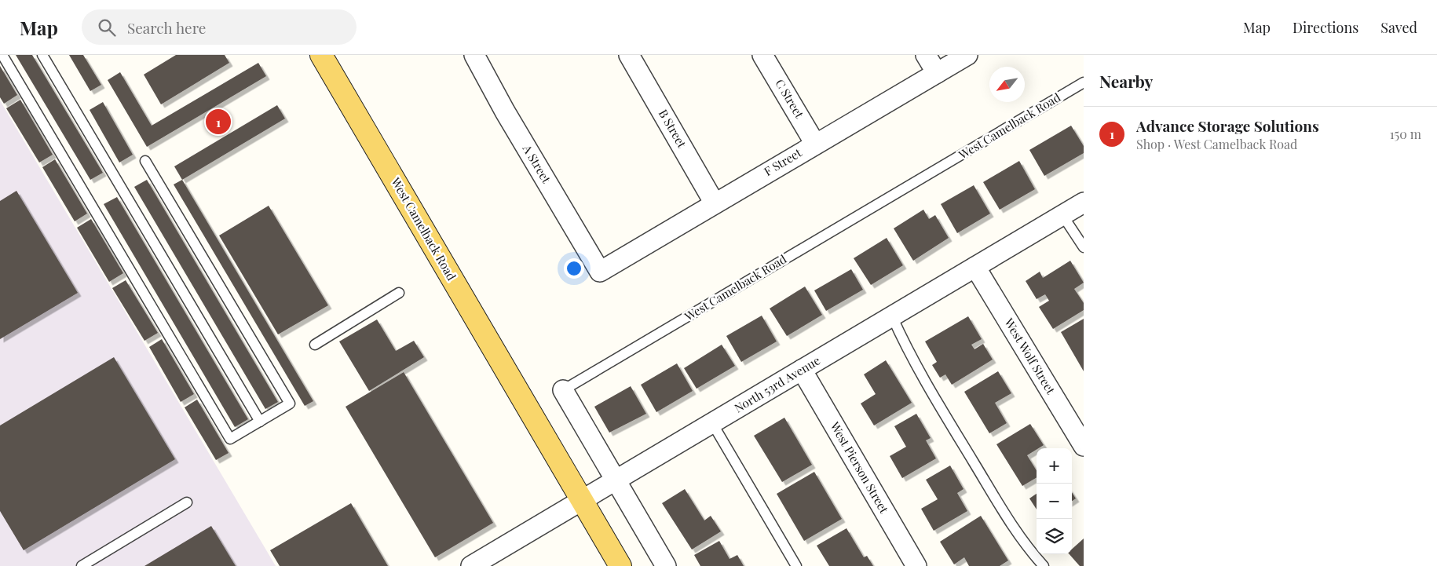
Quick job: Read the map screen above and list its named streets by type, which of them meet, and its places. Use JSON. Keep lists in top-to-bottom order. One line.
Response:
{"streets":{"main road":["West Camelback Road"],"street":["C Street","B Street","F Street","A Street","West Wolf Street","North 53rd Avenue","West Pierson Street"]},"crossings":[["C Street","F Street"],["West Camelback Road","North 53rd Avenue"],["B Street","F Street"],["F Street","A Street"],["West Wolf Street","North 53rd Avenue"],["North 53rd Avenue","West Pierson Street"]],"north":"bottom left","page":{"header":"Map","search":"Search here","nav":["Map","Directions","Saved"],"heading":"Nearby","list":[{"mark":"1","name":"Advance Storage Solutions","note":"Shop · West Camelback Road","value":"150 m"}],"pins":"1","map_buttons":["+","−"]}}
